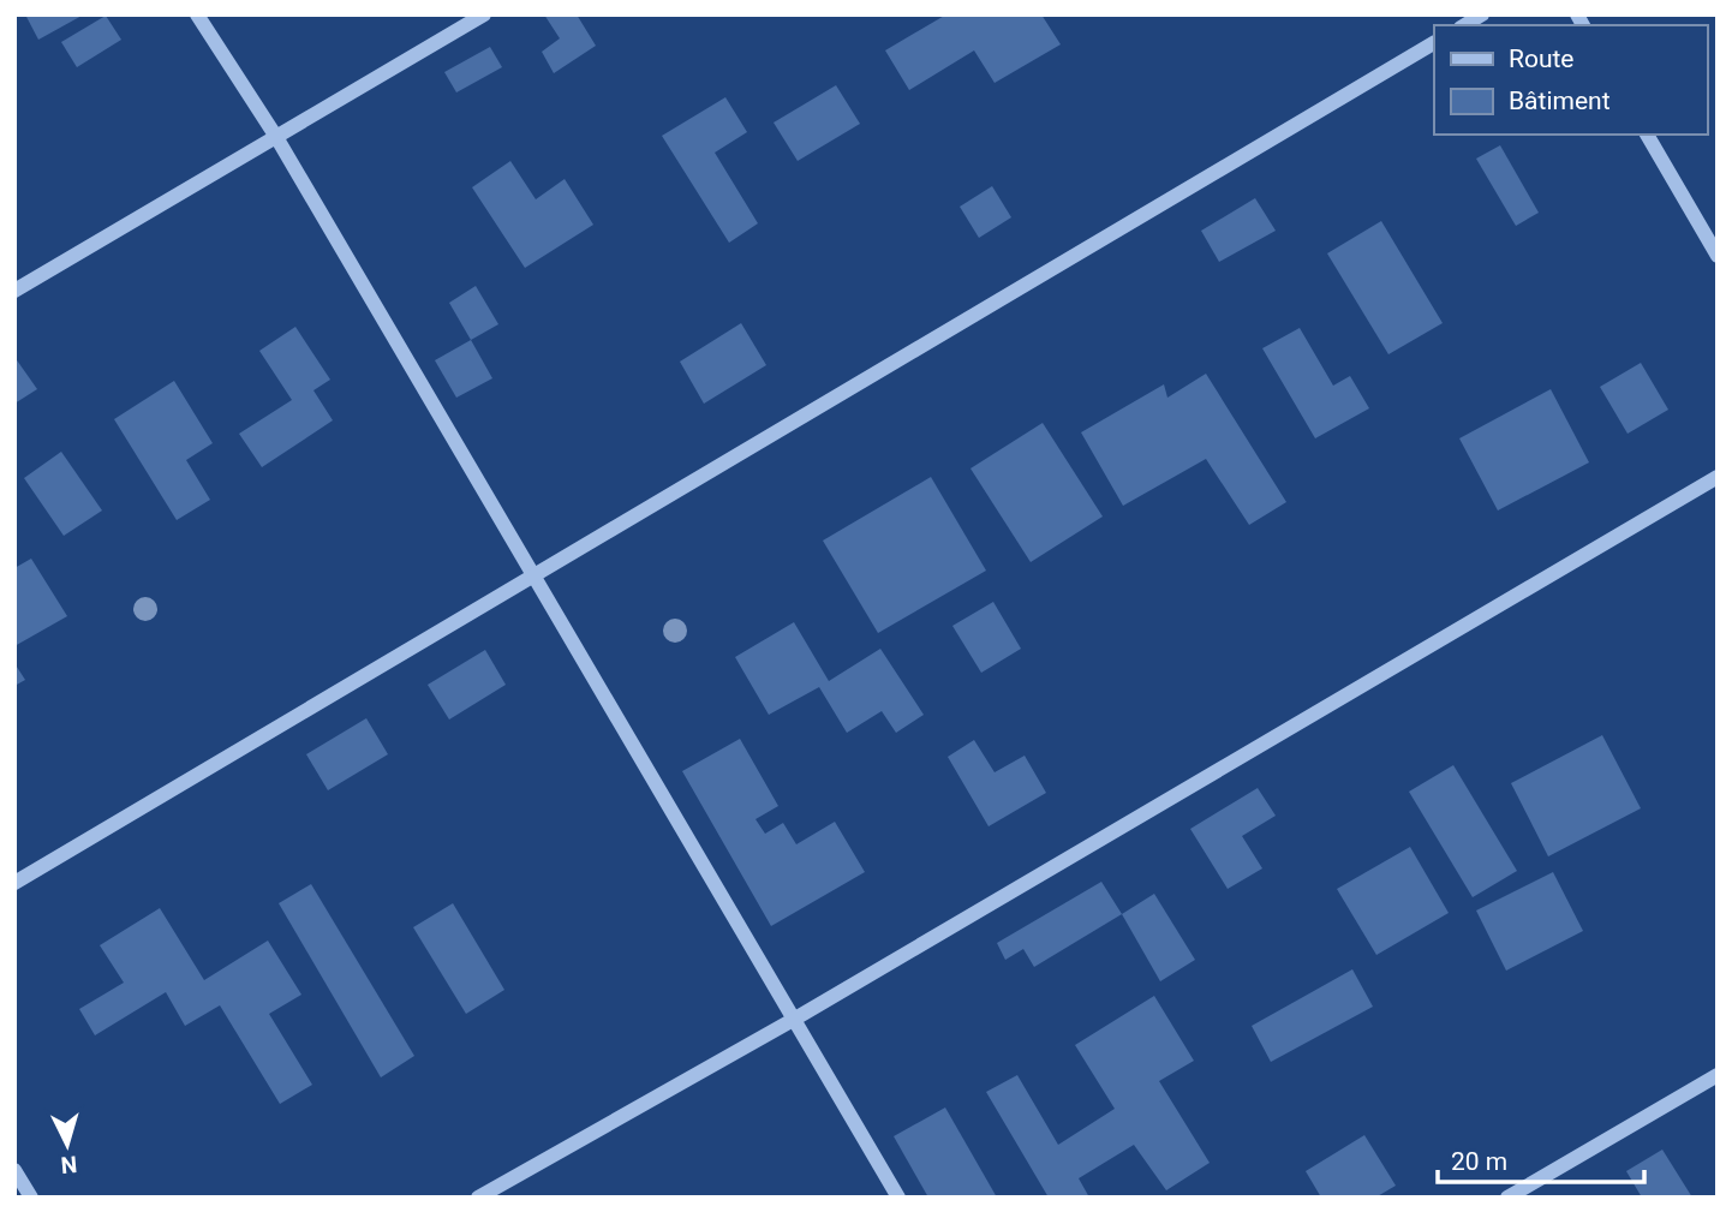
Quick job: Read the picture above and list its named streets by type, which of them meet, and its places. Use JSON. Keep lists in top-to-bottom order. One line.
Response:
{"legend":["Route","Bâtiment"],"scale_bar":"20 m","north":"bottom"}
